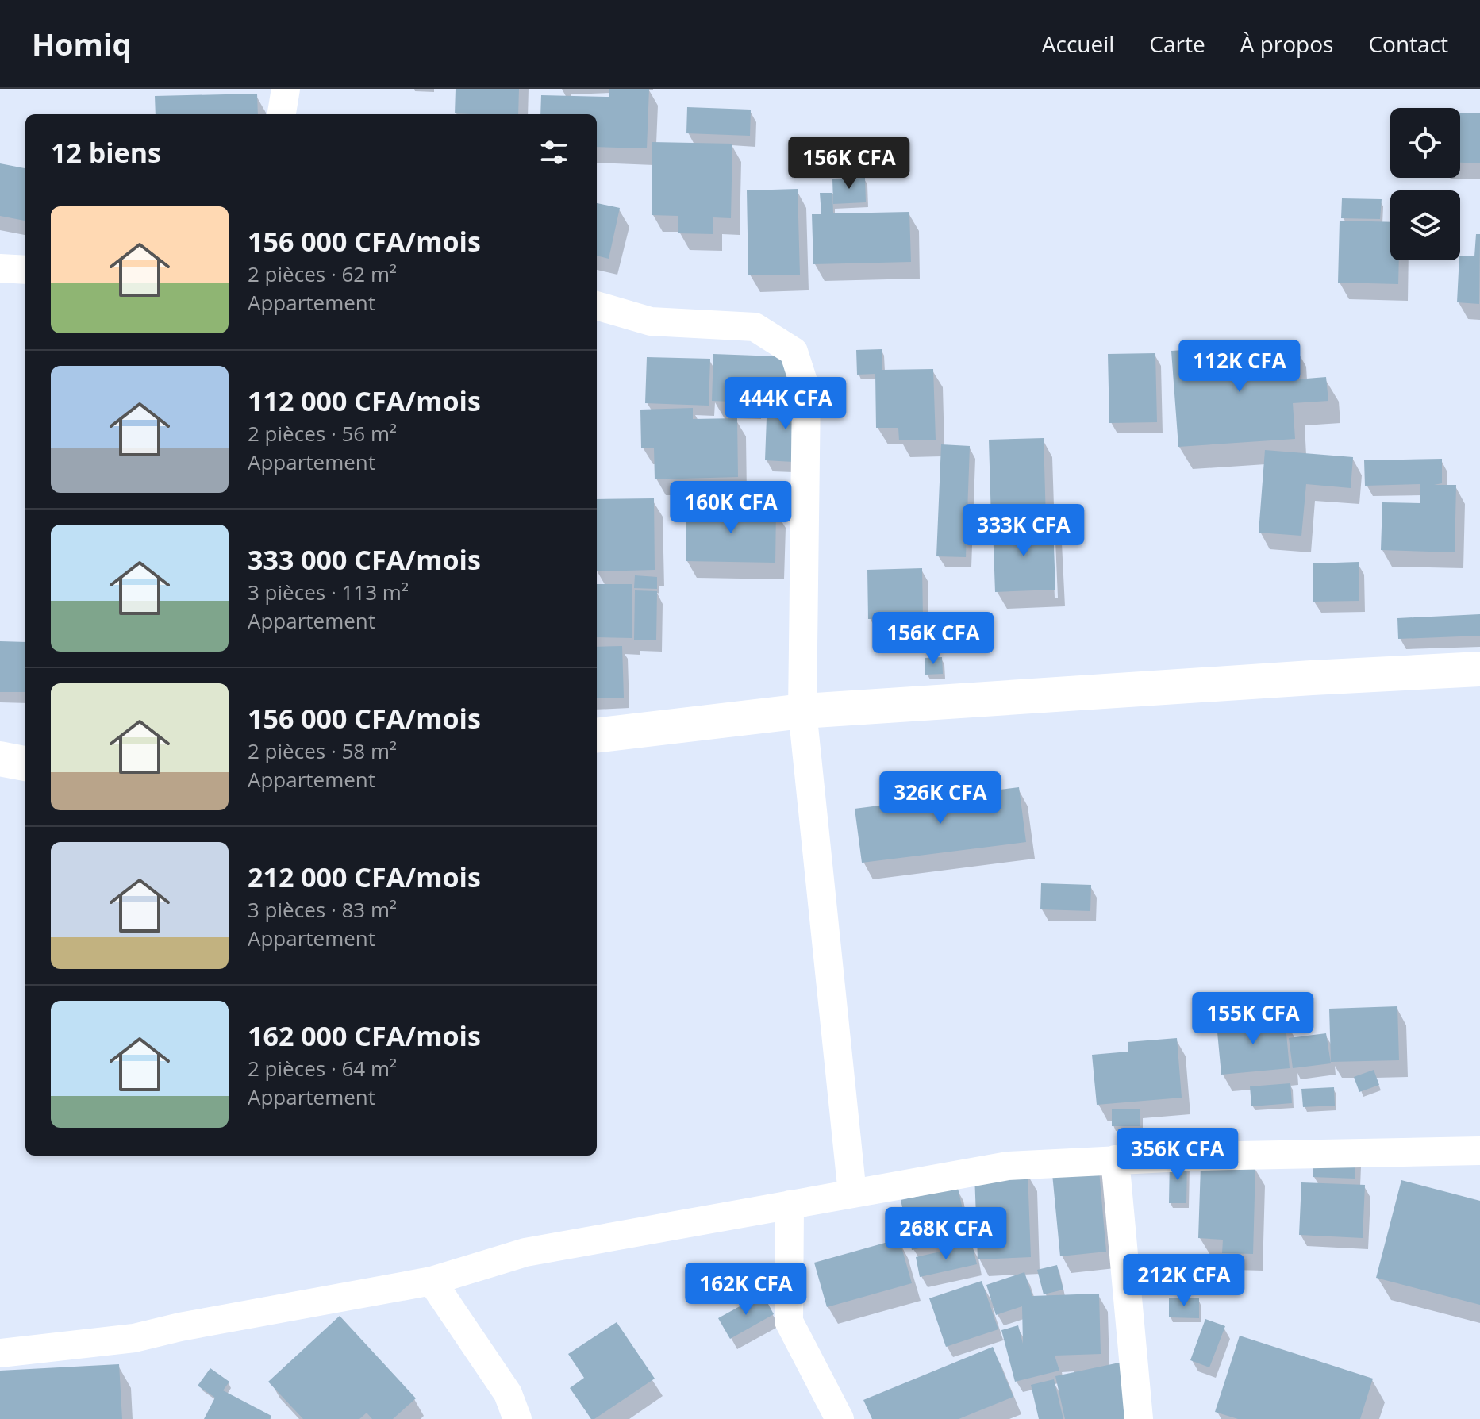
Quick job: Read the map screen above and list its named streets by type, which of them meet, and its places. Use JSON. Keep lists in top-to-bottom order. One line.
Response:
{"page":{"header":"Homiq","nav":["Accueil","Carte","À propos","Contact"],"heading":"12 biens","price":["156K CFA","112K CFA","444K CFA","160K CFA","333K CFA","156K CFA","326K CFA","155K CFA","356K CFA","268K CFA","212K CFA","162K CFA"],"list":[{"name":"156 000 CFA/mois","note":"2 pièces · 62 m² · Appartement"},{"name":"112 000 CFA/mois","note":"2 pièces · 56 m² · Appartement"},{"name":"333 000 CFA/mois","note":"3 pièces · 113 m² · Appartement"},{"name":"156 000 CFA/mois","note":"2 pièces · 58 m² · Appartement"},{"name":"212 000 CFA/mois","note":"3 pièces · 83 m² · Appartement"},{"name":"162 000 CFA/mois","note":"2 pièces · 64 m² · Appartement"}]}}
